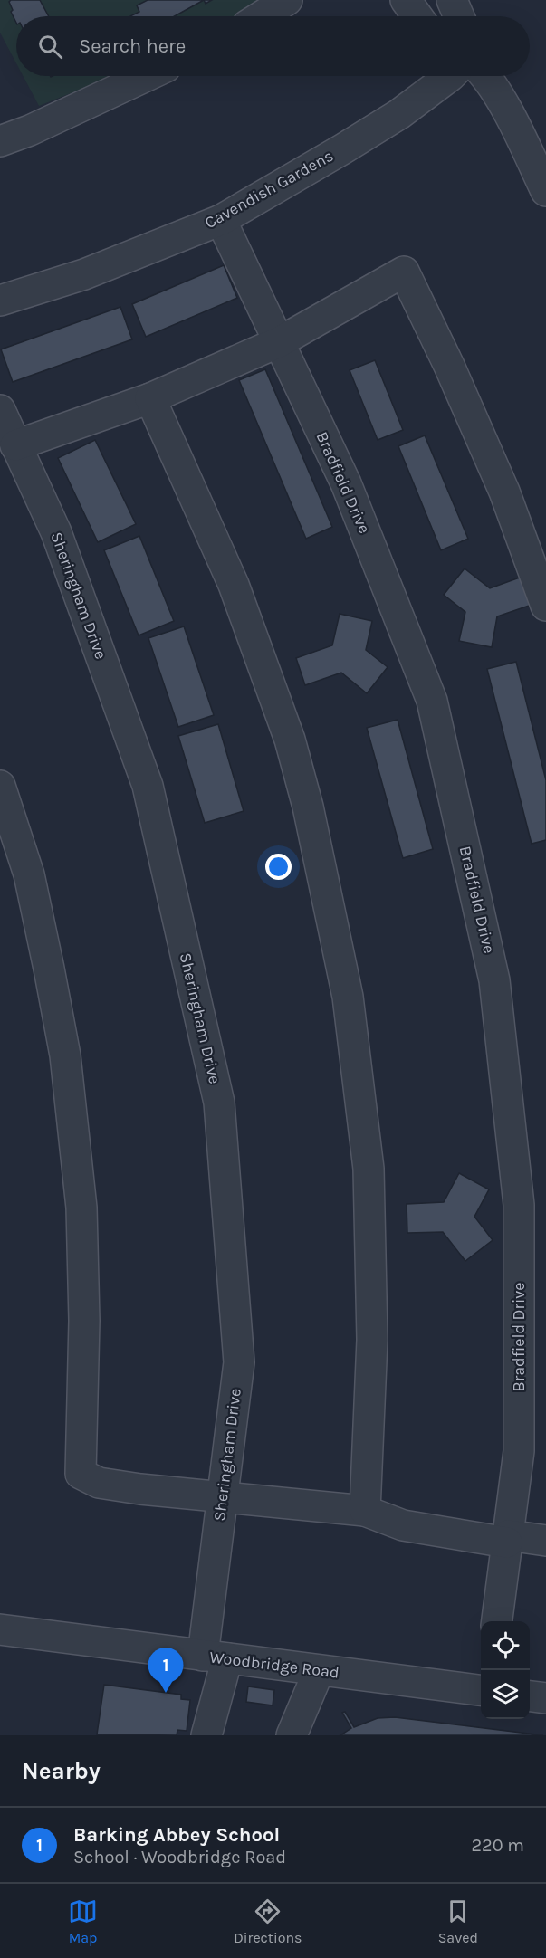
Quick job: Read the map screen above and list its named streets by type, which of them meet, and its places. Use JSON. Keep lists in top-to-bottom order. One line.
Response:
{"streets":{"street":["Cavendish Gardens","Bradfield Drive","Sheringham Drive","Woodbridge Road"]},"crossings":[["Cavendish Gardens","Bradfield Drive"],["Sheringham Drive","Woodbridge Road"]],"page":{"search":"Search here","pins":"1","heading":"Nearby","list":[{"mark":"1","name":"Barking Abbey School","note":"School · Woodbridge Road","value":"220 m"}],"nav":["Map","Directions","Saved"]}}
